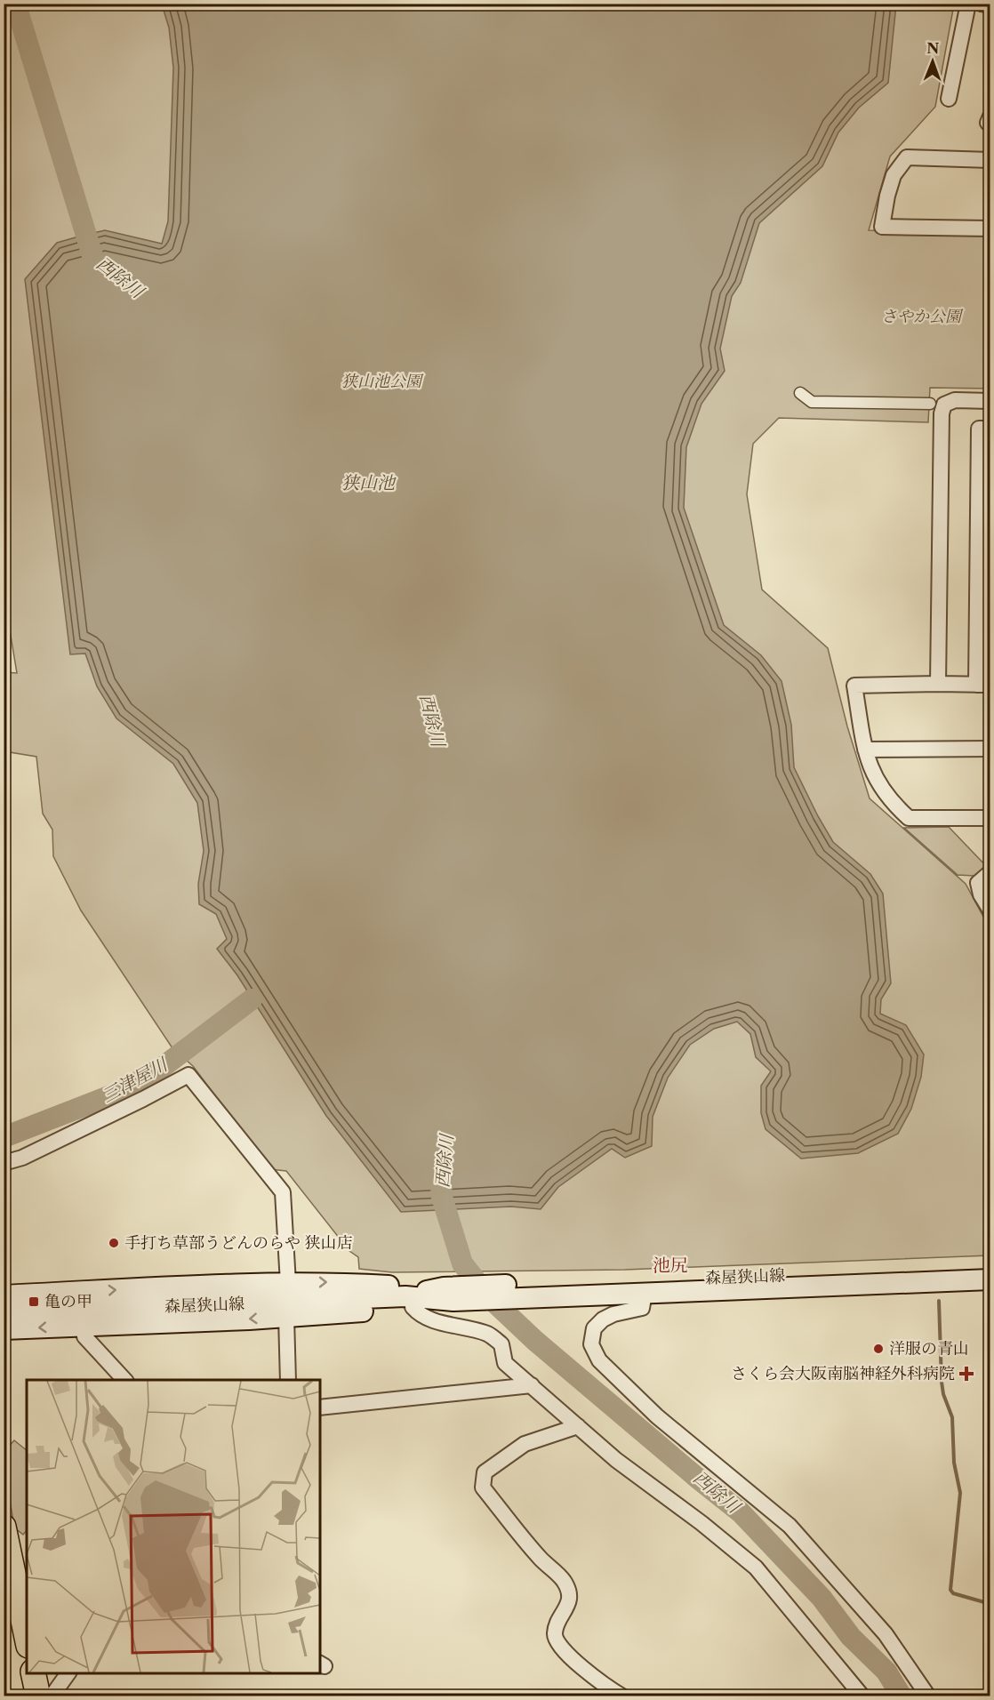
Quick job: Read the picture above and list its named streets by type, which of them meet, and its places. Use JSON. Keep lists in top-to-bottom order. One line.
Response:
{"streets":{"main road":["森屋狭山線"]},"districts":["池尻"],"water":["西除川","狭山池","三津屋川"],"parks":["さやか公園","狭山池公園"],"places":{"other":["手打ち草部うどんのらや 狭山店","洋服の青山"],"transit":["亀の甲"],"health":["さくら会大阪南脳神経外科病院"]},"north":"top"}
